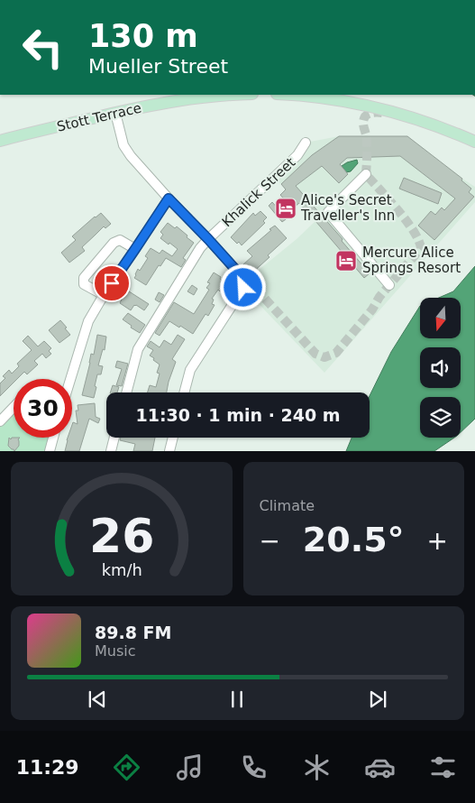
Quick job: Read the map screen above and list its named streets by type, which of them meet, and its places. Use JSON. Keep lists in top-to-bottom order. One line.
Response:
{"streets":{"main road":["Stott Terrace"],"street":["Khalick Street"]},"places":{"hotel":["Alice's Secret Traveller's Inn","Mercure Alice Springs Resort"]},"north":"bottom","page":{"turn":["130 m","Mueller Street"],"limit":"30","trip":"11:30 · 1 min · 240 m","tile":"Climate","heat":["−","20.5°","+"],"song":["89.8 FM","Music"],"tabs":"11:29","gauge":["26","km/h"]}}
